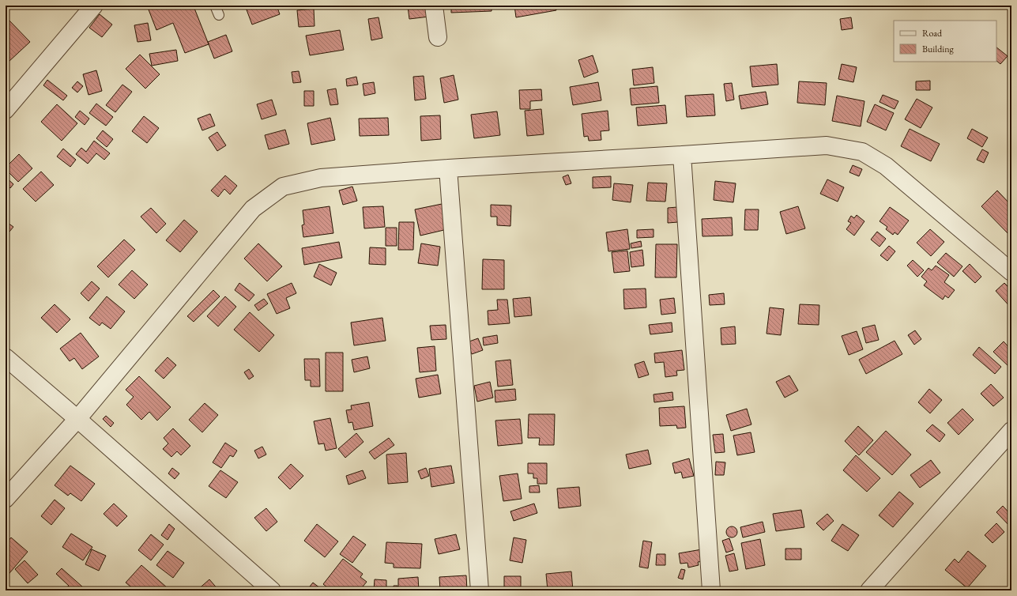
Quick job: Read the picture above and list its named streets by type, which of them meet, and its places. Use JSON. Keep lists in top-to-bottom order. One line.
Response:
{"legend":["Road","Building"]}
